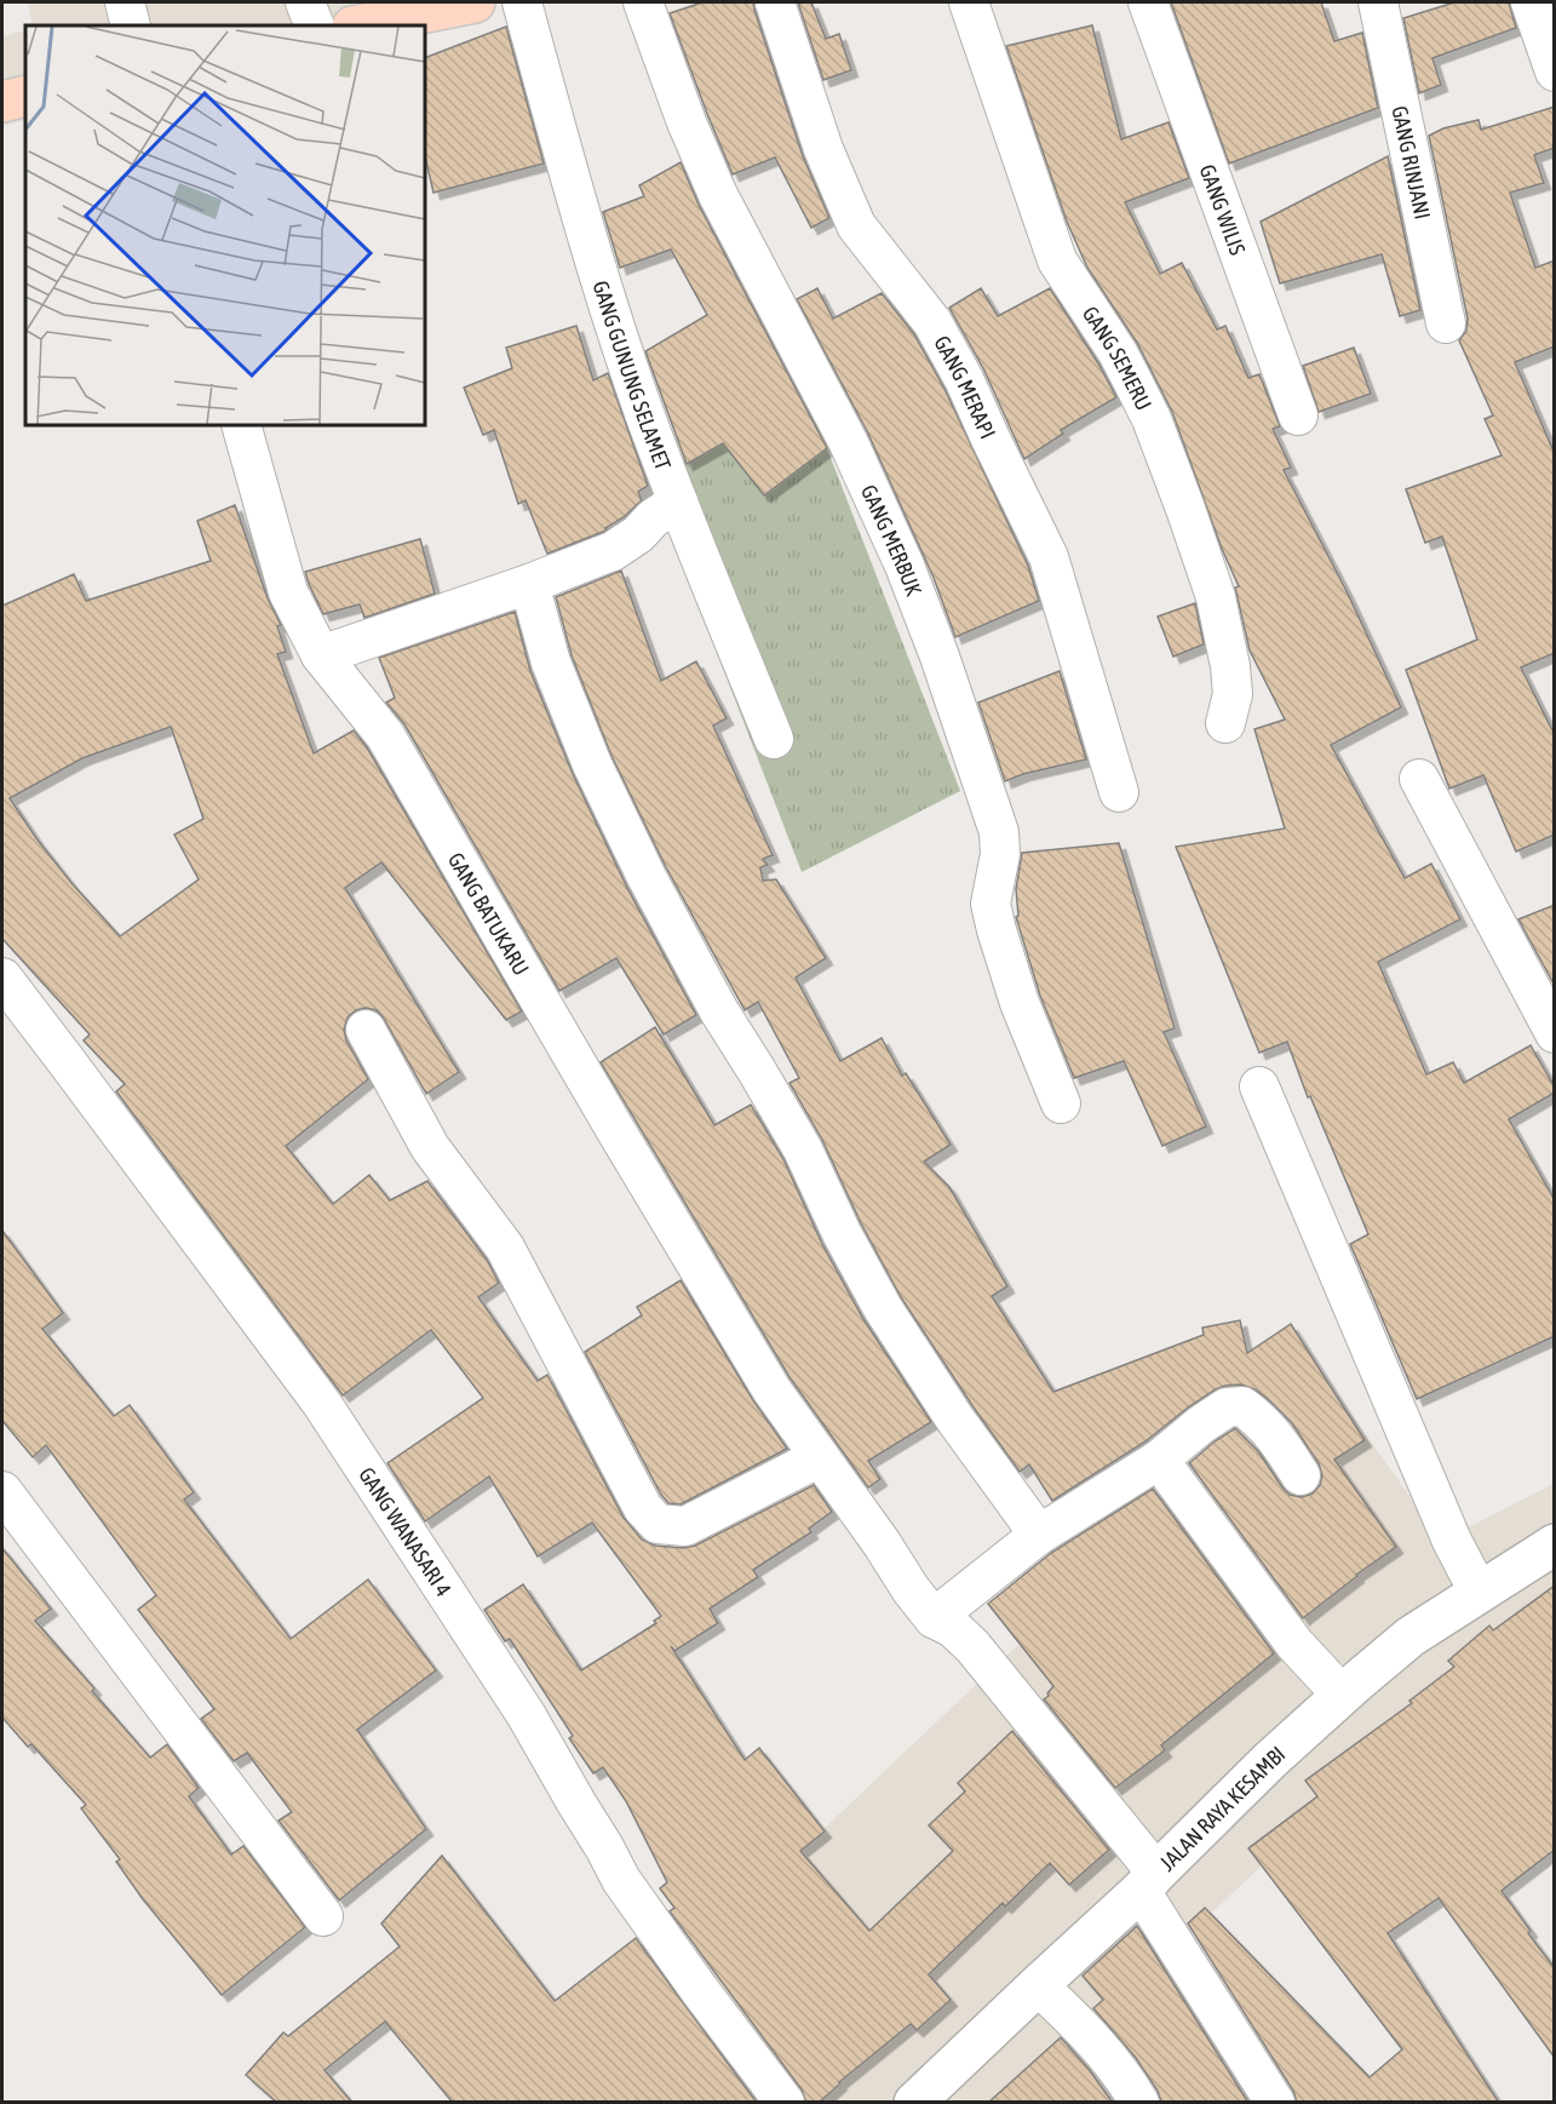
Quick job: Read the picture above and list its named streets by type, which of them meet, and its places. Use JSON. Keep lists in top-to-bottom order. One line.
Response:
{"streets":{"street":["GANG RINJANI","GANG WILIS","GANG SEMERU","GANG GUNUNG SELAMET","GANG MERAPI","GANG MERBUK","GANG BATUKARU","GANG WANASARI 4","JALAN RAYA KESAMBI"]},"crossings":[["GANG BATUKARU","JALAN RAYA KESAMBI"]]}
